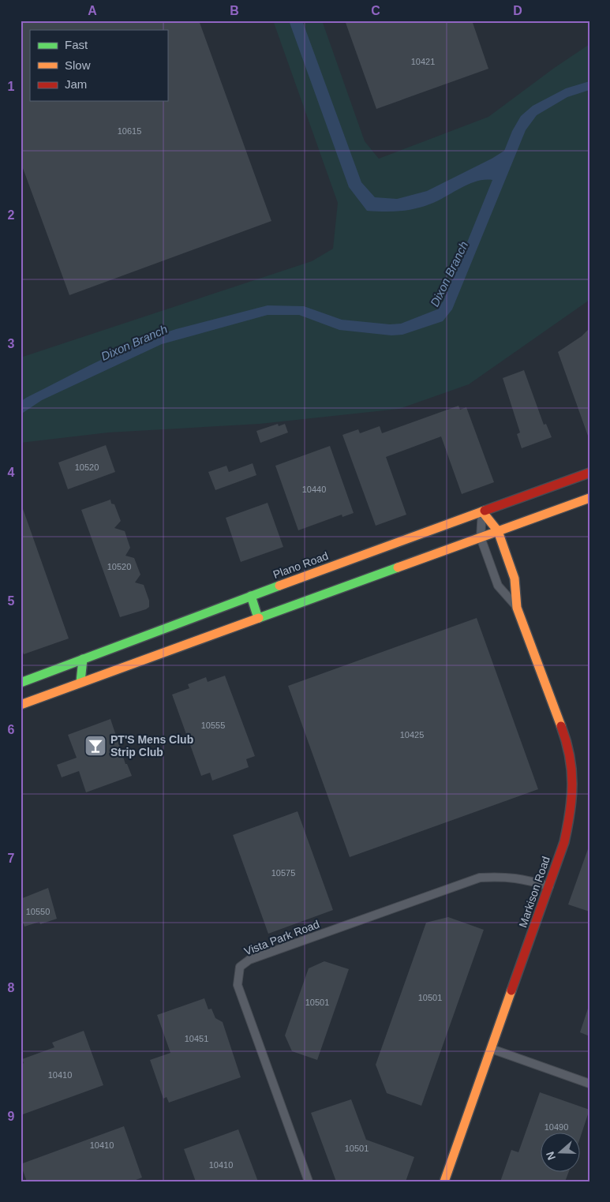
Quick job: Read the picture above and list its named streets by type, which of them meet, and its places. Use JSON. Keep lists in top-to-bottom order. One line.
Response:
{"streets":{"main road":["Plano Road","Markison Road"],"street":["Vista Park Road"]},"crossings":[["Plano Road","Markison Road"],["Markison Road","Vista Park Road"]],"water":["Dixon Branch"],"places":{"bar":["PT'S Mens Club Strip Club"]},"house_numbers":["10421","10615","10520","10440","10520","10555","10425","10575","10550","10501","10501","10451","10410","10490","10410","10501","10410"],"legend":["Fast","Slow","Jam"],"north":"left","grid":{"columns":["A","B","C","D"],"rows":["1","2","3","4","5","6","7","8","9"]}}
